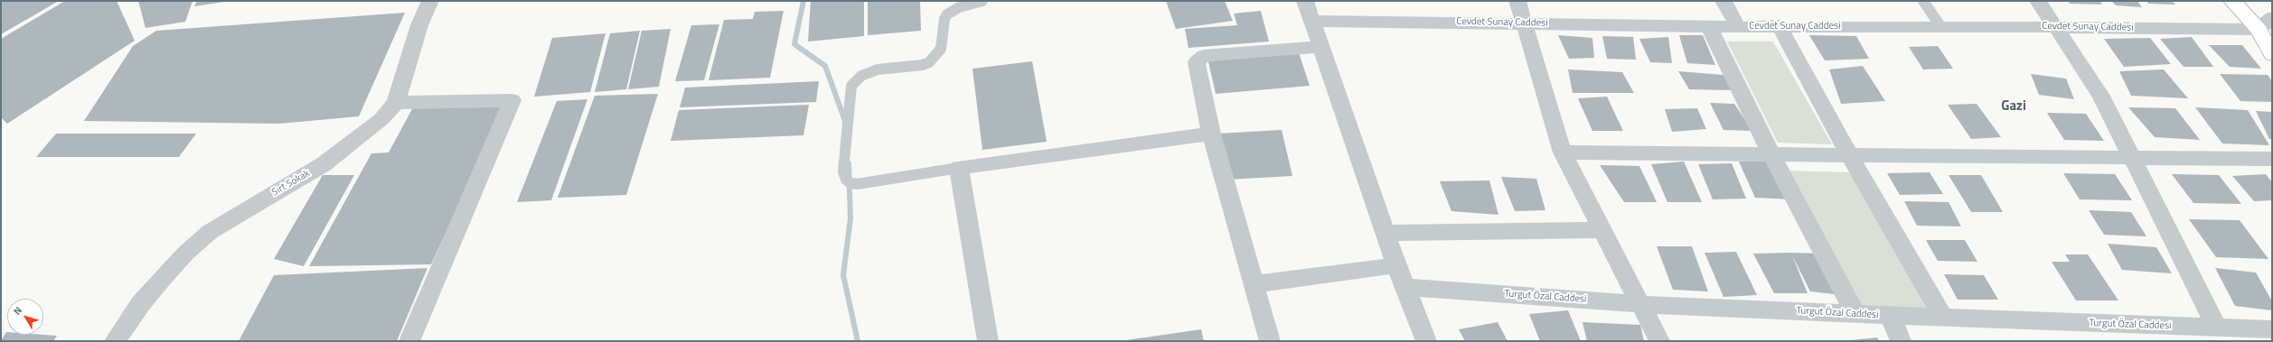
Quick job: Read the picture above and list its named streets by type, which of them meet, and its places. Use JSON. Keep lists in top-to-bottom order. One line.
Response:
{"streets":{"street":["Cevdet Sunay Caddesi","Sırt Sokak","Turgut Özal Caddesi"]},"districts":["Gazi"],"north":"top left"}
